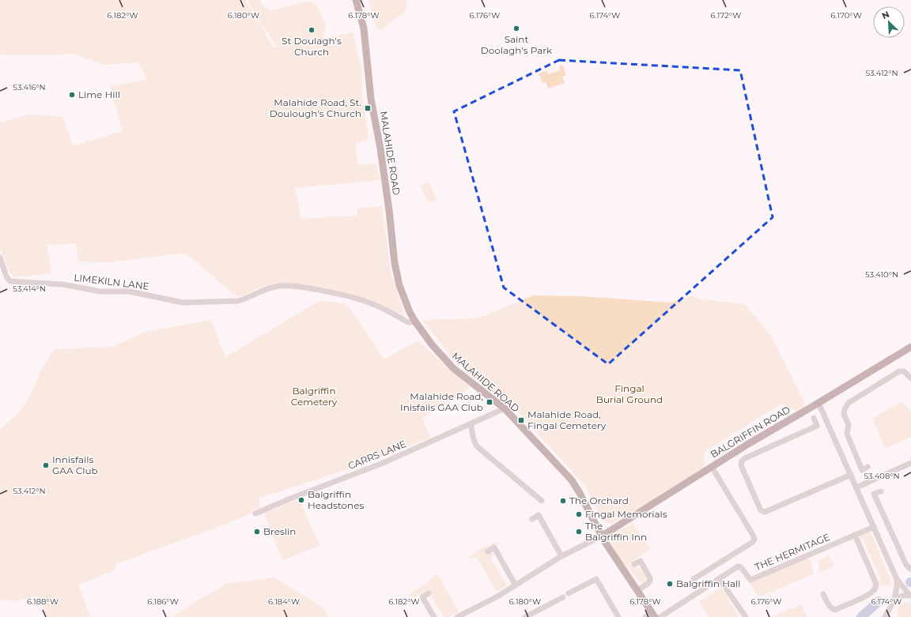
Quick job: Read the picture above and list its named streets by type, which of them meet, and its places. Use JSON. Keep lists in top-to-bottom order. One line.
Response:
{"streets":{"main road":["MALAHIDE ROAD","BALGRIFFIN ROAD"],"street":["LIMEKILN LANE","CARRS LANE","THE HERMITAGE"]},"crossings":[["MALAHIDE ROAD","LIMEKILN LANE"],["MALAHIDE ROAD","BALGRIFFIN ROAD"],["MALAHIDE ROAD","CARRS LANE"]],"parks":["Fingal Burial Ground","Balgriffin Cemetery"],"places":{"other":["Saint Doolagh's Park","St Doulagh's Church","Lime Hill","Innisfails GAA Club","Balgriffin Headstones","The Orchard","Fingal Memorials","Breslin","The Balgriffin Inn","Balgriffin Hall"],"transit":["Malahide Road, St. Doulough's Church","Malahide Road, Inisfails GAA Club","Malahide Road, Fingal Cemetery"]},"north":"top left","coordinates":["6.182°W","6.180°W","6.178°W","6.176°W","6.174°W","6.172°W","6.170°W","53.412°N","53.416°N","53.410°N","53.414°N","53.408°N","6.188°W","6.186°W","6.184°W"]}
